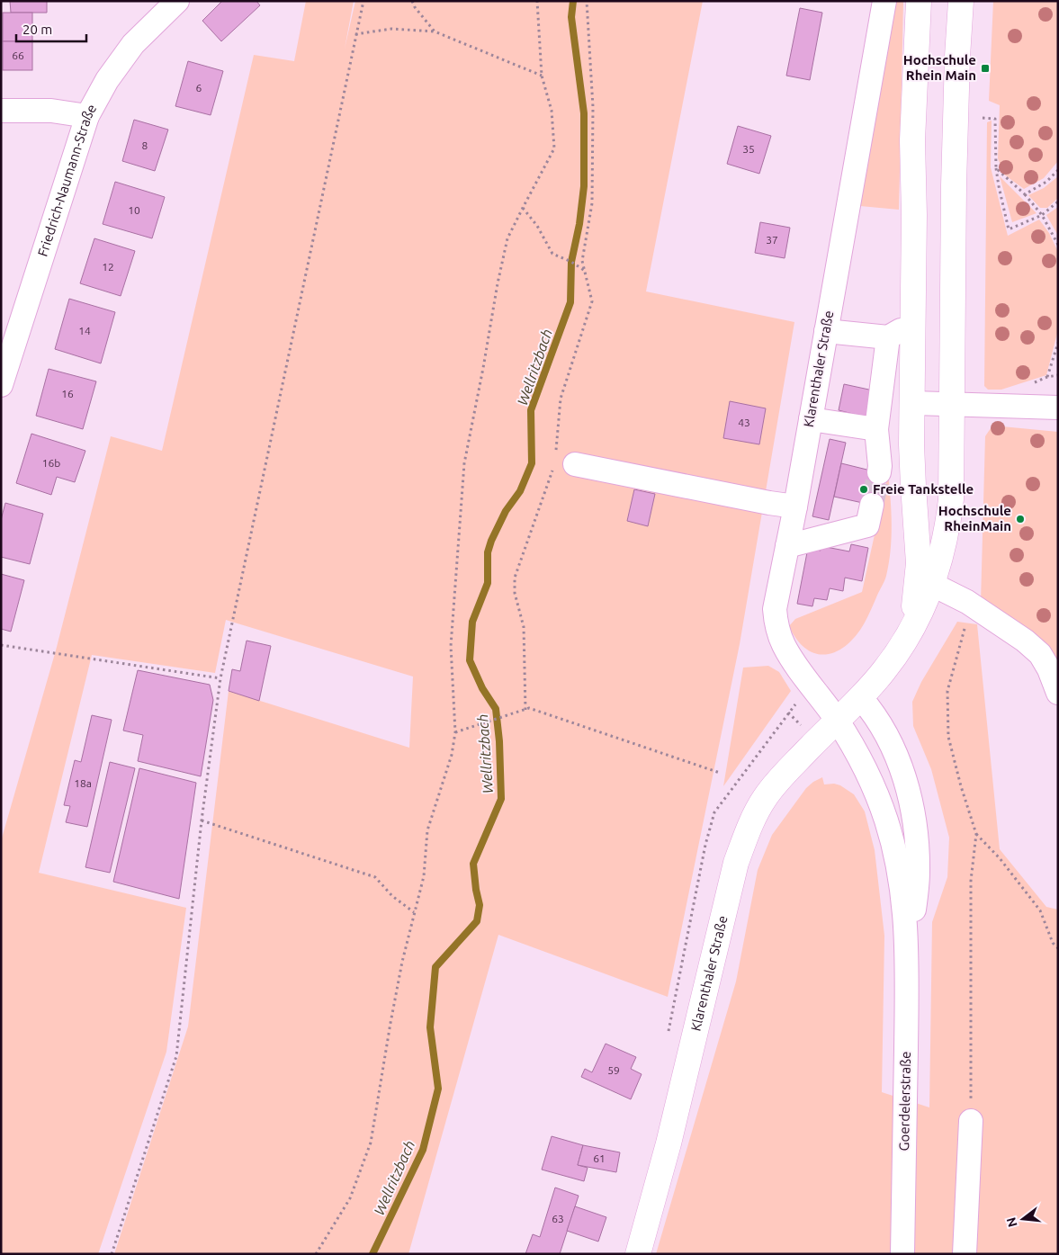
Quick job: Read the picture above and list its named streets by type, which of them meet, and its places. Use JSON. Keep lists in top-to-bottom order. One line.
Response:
{"streets":{"main road":["Klarenthaler Straße"],"street":["Friedrich-Naumann-Straße","Goerdelerstraße"]},"crossings":[["Klarenthaler Straße","Goerdelerstraße"]],"water":["Wellritzbach"],"places":{"transit":["Hochschule Rhein Main"],"other":["Freie Tankstelle","Hochschule RheinMain"]},"house_numbers":["66","6","8","35","10","37","12","14","16","43","16b","18a","59","61","63"],"scale_bar":"20 m","north":"left"}
